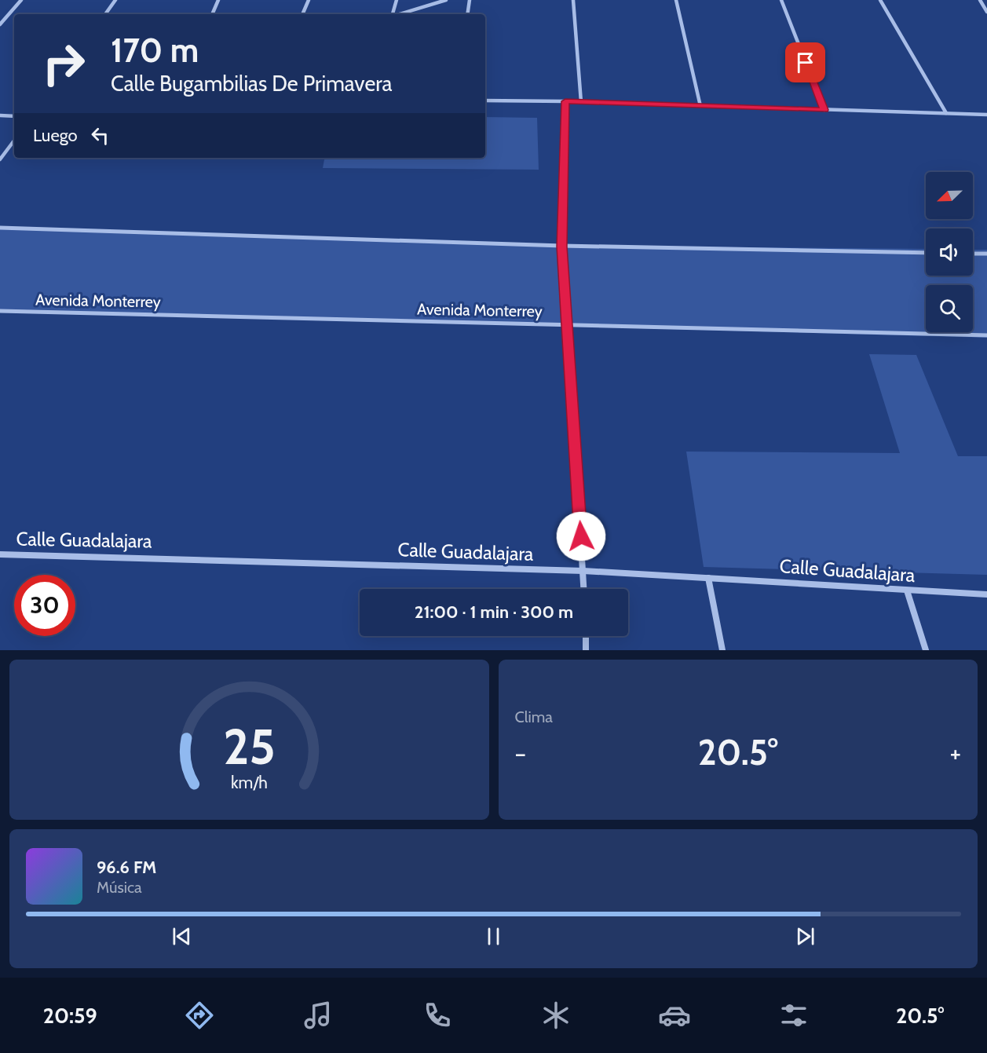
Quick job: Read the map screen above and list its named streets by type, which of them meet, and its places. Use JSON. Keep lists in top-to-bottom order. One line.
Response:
{"streets":{"street":["Avenida Monterrey","Calle Guadalajara"]},"north":"bottom left","page":{"turn":["170 m","Calle Bugambilias De Primavera"],"then":"Luego","limit":"30","trip":"21:00 · 1 min · 300 m","tile":"Clima","heat":["−","20.5°","+"],"song":["96.6 FM","Música"],"tabs":["20:59","20.5°"],"gauge":["25","km/h"]}}
